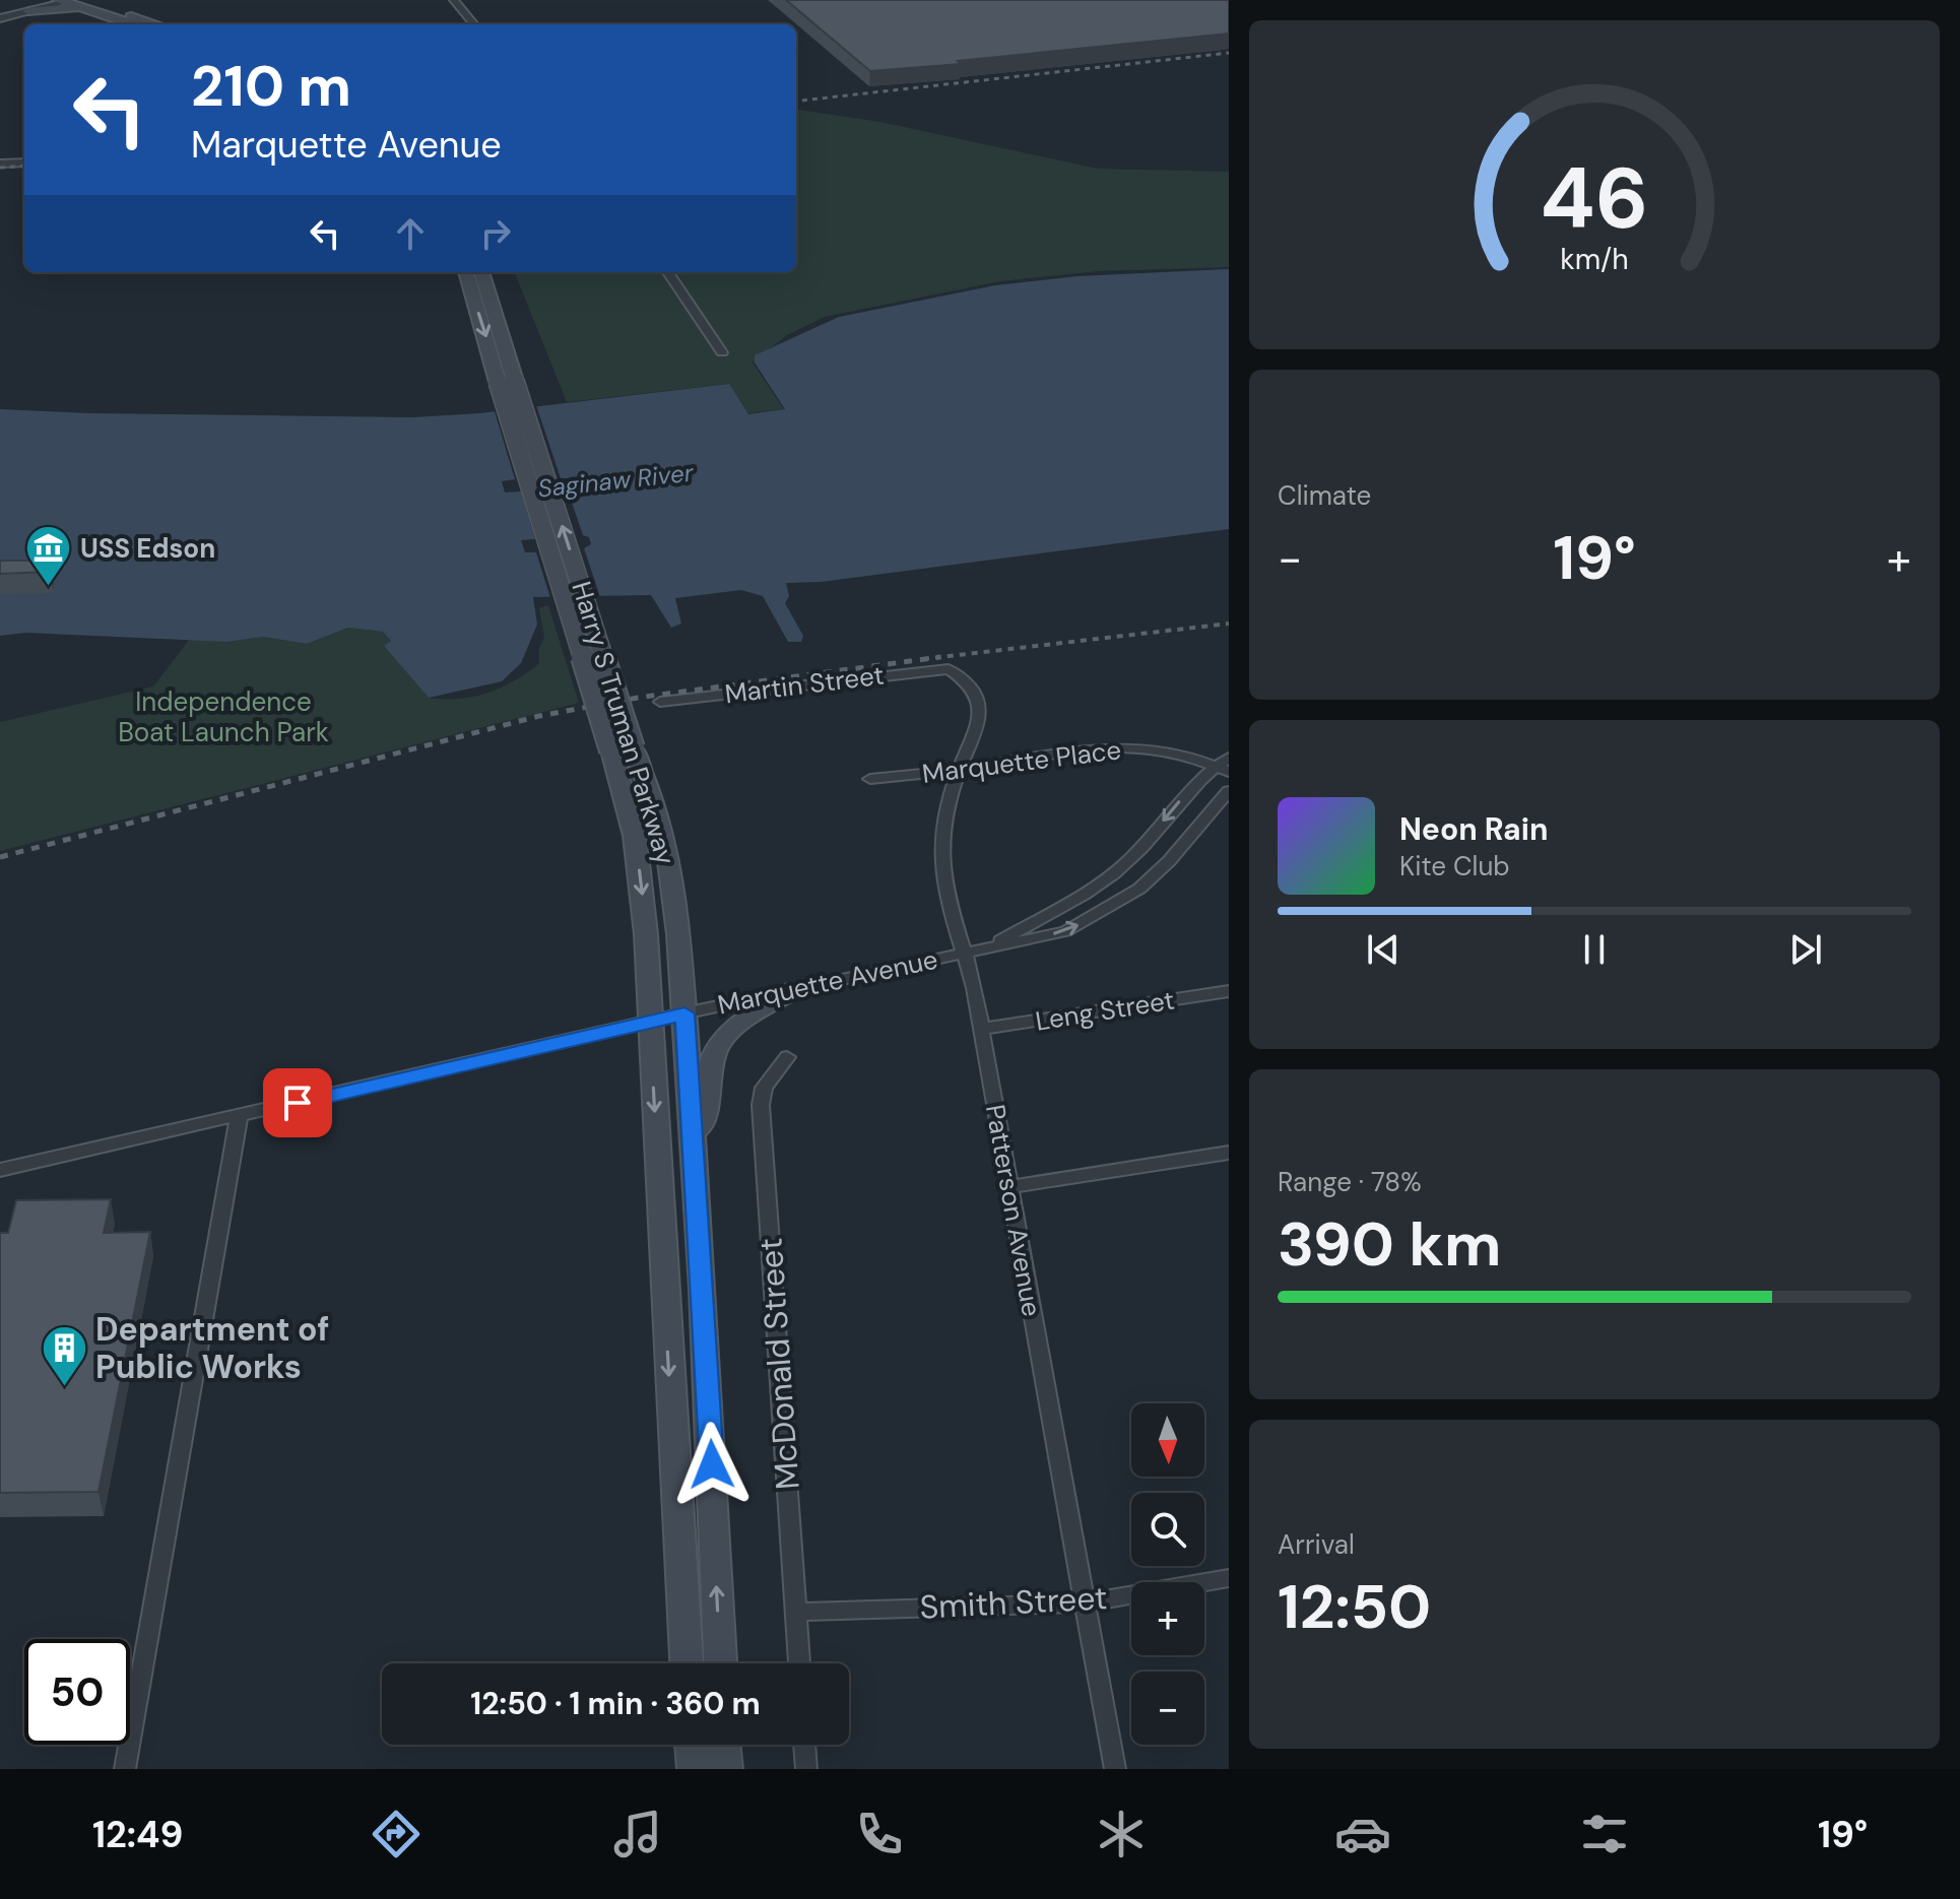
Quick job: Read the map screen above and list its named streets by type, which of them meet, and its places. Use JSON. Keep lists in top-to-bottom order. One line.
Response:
{"streets":{"main road":["Harry S Truman Parkway"],"street":["Martin Street","Marquette Place","Marquette Avenue","Leng Street","Patterson Avenue","McDonald Street","Smith Street"]},"crossings":[["Martin Street","Patterson Avenue"],["Harry S Truman Parkway","Marquette Avenue"],["Marquette Place","Marquette Avenue"],["Marquette Place","Patterson Avenue"],["Marquette Avenue","Patterson Avenue"],["Leng Street","Patterson Avenue"],["Patterson Avenue","Smith Street"],["McDonald Street","Smith Street"]],"water":["Saginaw River"],"parks":["Independence Boat Launch Park"],"places":{"museum":["USS Edson"],"building":["Department of Public Works"]},"north":"bottom","page":{"turn":["210 m","Marquette Avenue"],"tile":["Climate",["Range · 78%","390 km"],["Arrival","12:50"]],"heat":["−","19°","+"],"song":["Neon Rain","Kite Club"],"map_buttons":["+","−"],"limit":"50","trip":"12:50 · 1 min · 360 m","tabs":["12:49","19°"],"gauge":["46","km/h"]}}
